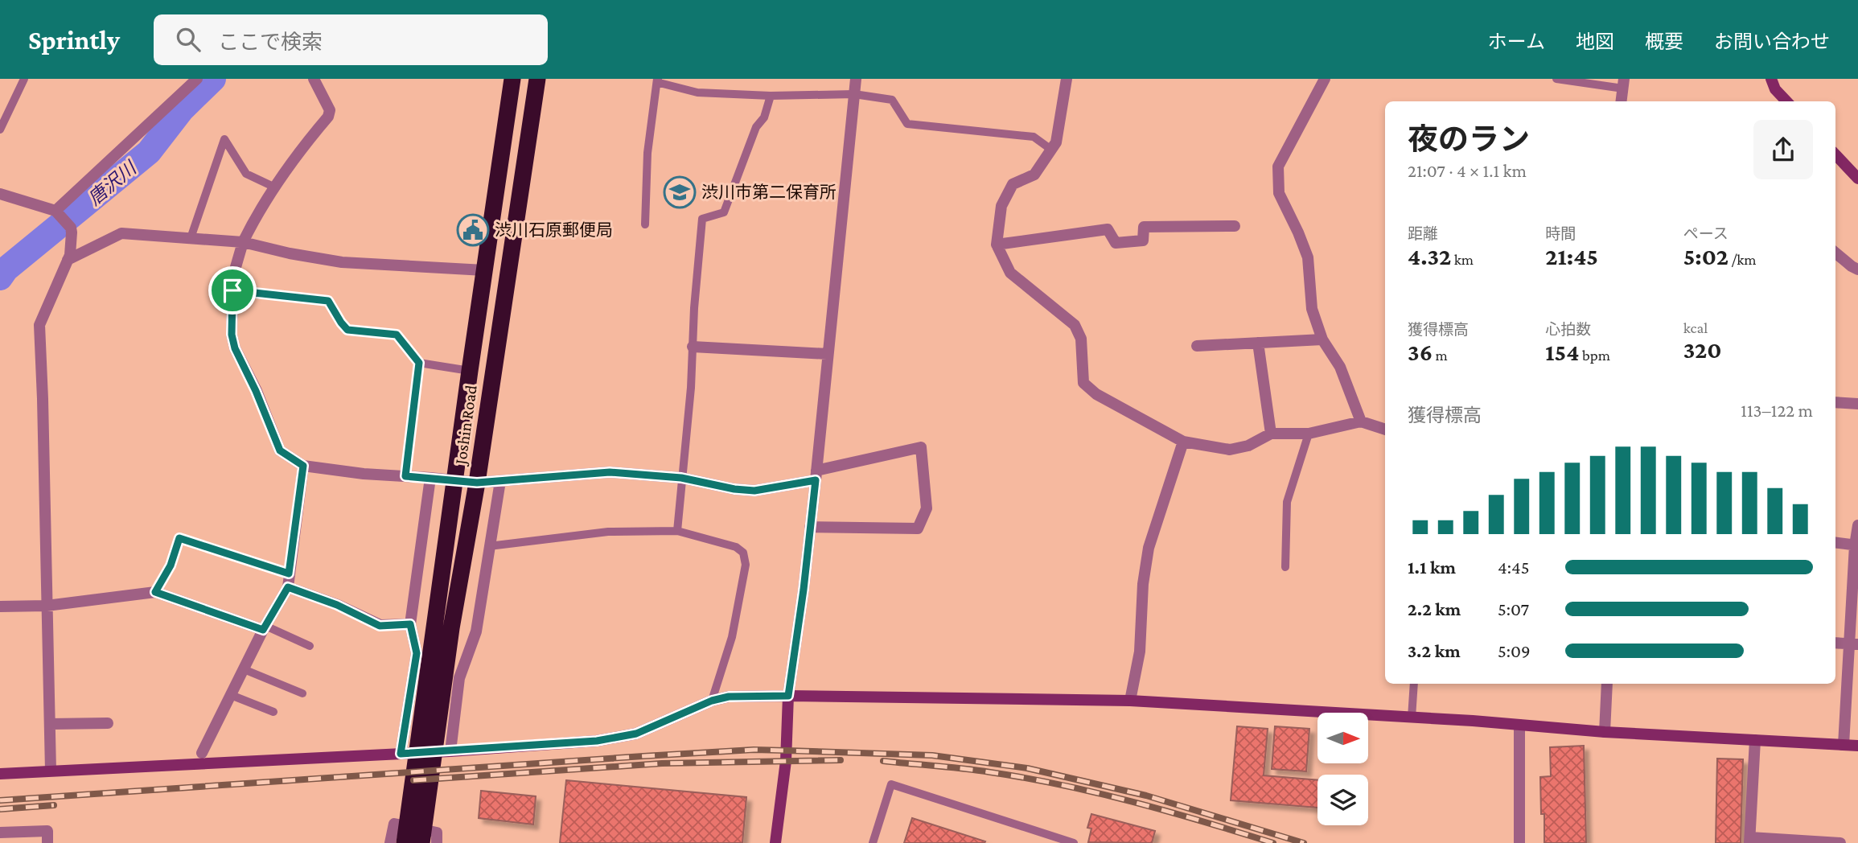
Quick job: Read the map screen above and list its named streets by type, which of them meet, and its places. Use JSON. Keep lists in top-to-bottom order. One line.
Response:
{"streets":{"highway":["Joshin Road"]},"water":["唐沢川"],"places":{"school or university":["渋川市第二保育所"],"public building":["渋川石原郵便局"]},"north":"right","page":{"header":"Sprintly","search":"ここで検索","nav":["ホーム","地図","概要","お問い合わせ"],"heading":["夜のラン","21:07 · 4 × 1.1 km"],"stats":[["距離","4.32 km"],["時間","21:45"],["ペース","5:02 /km"],["獲得標高","36 m"],["心拍数","154 bpm"],["kcal","320"]],"chart":["獲得標高","113–122 m"],"list":[{"name":"1.1 km","note":"4:45"},{"name":"2.2 km","note":"5:07"},{"name":"3.2 km","note":"5:09"}]}}
